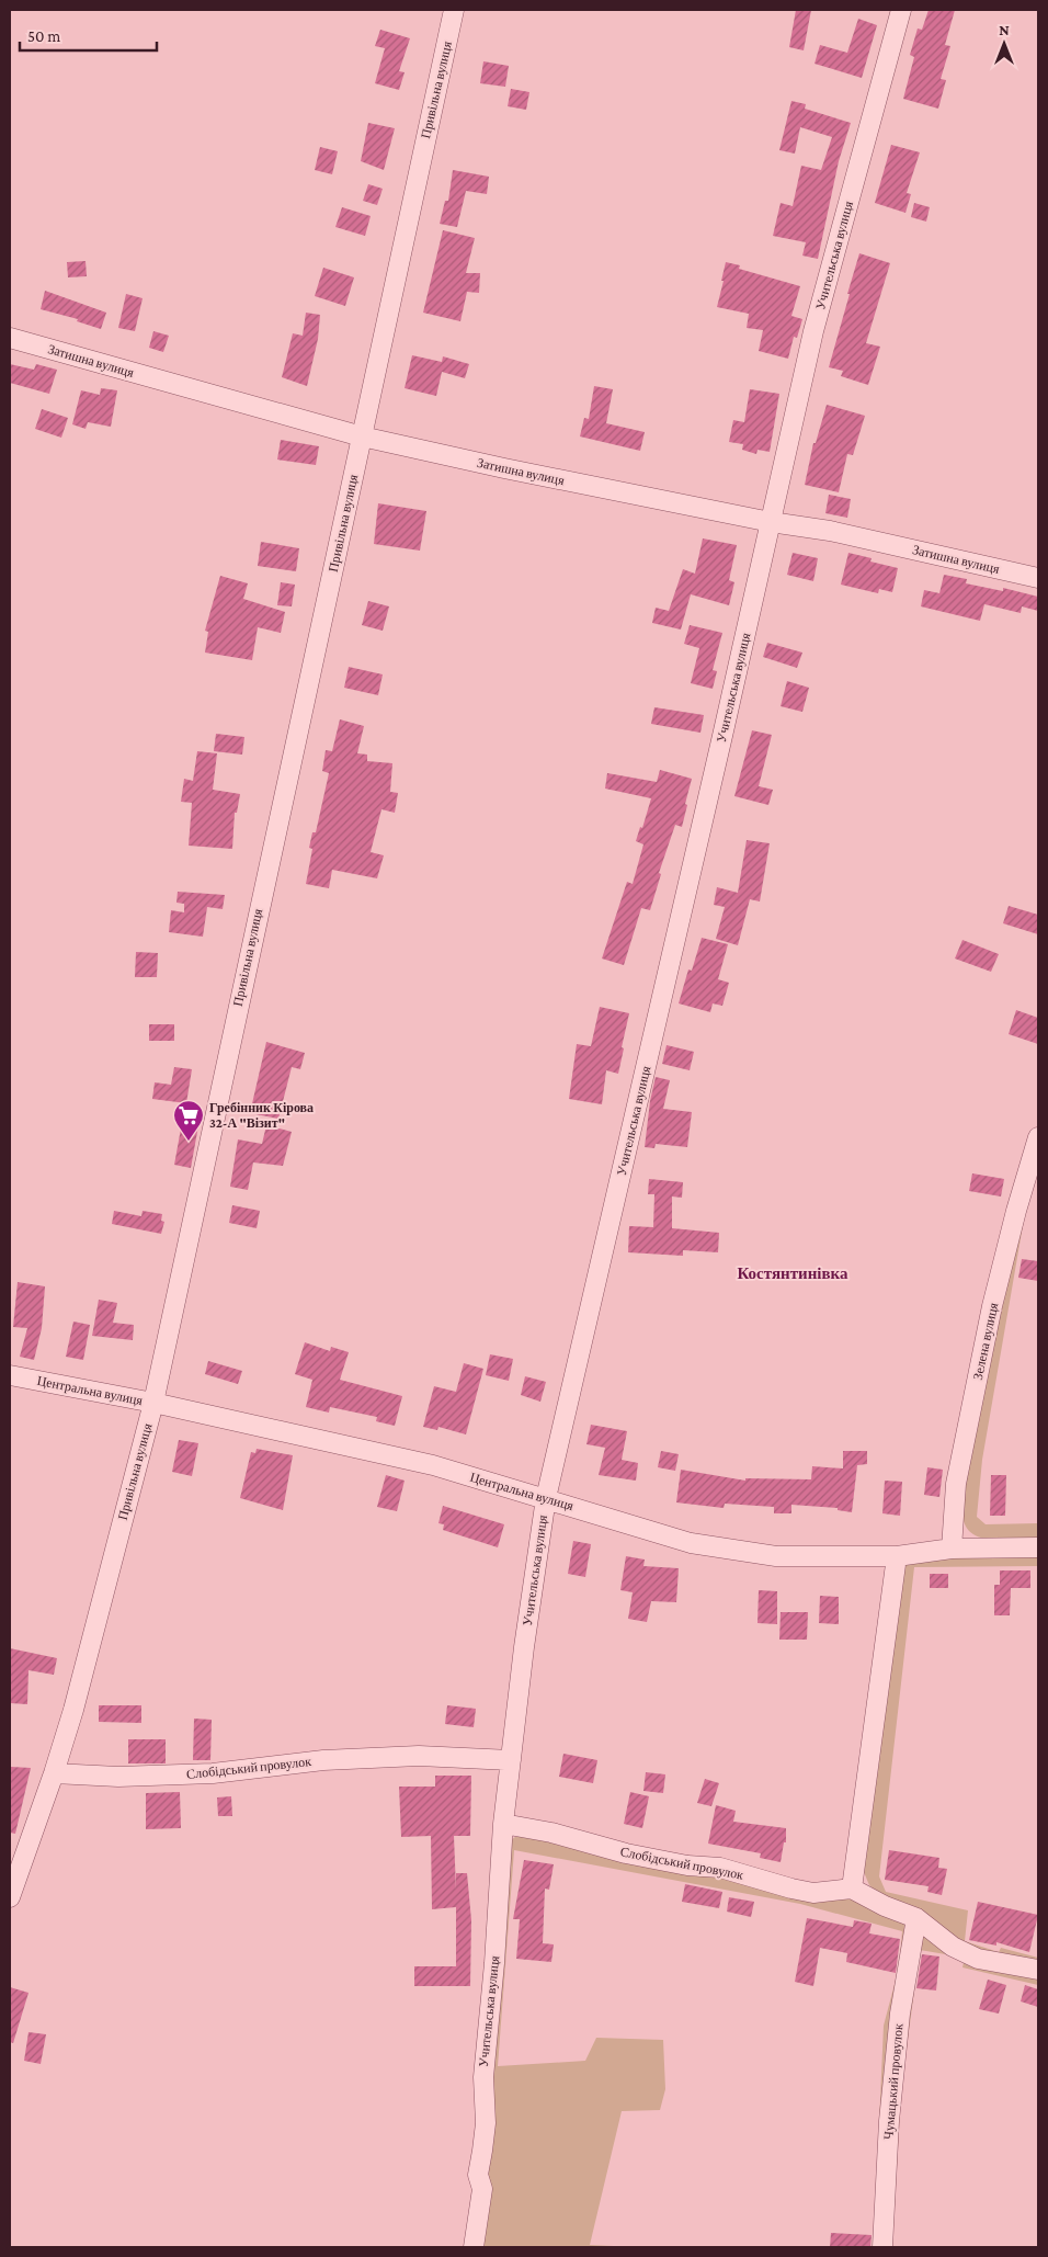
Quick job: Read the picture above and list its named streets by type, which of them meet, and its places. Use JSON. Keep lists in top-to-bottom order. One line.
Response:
{"streets":{"street":["Привільна вулиця","Учительська вулиця","Затишна вулиця","Зелена вулиця","Центральна вулиця","Слобідський провулок","Чумацький провулок"]},"crossings":[["Привільна вулиця","Затишна вулиця"],["Привільна вулиця","Центральна вулиця"],["Привільна вулиця","Слобідський провулок"],["Учительська вулиця","Затишна вулиця"],["Учительська вулиця","Центральна вулиця"],["Учительська вулиця","Слобідський провулок"],["Зелена вулиця","Центральна вулиця"]],"districts":["Костянтинівка"],"places":{"supermarket":["Гребінник Кірова 32-А \"Візит\""]},"scale_bar":"50 m","north":"top"}
